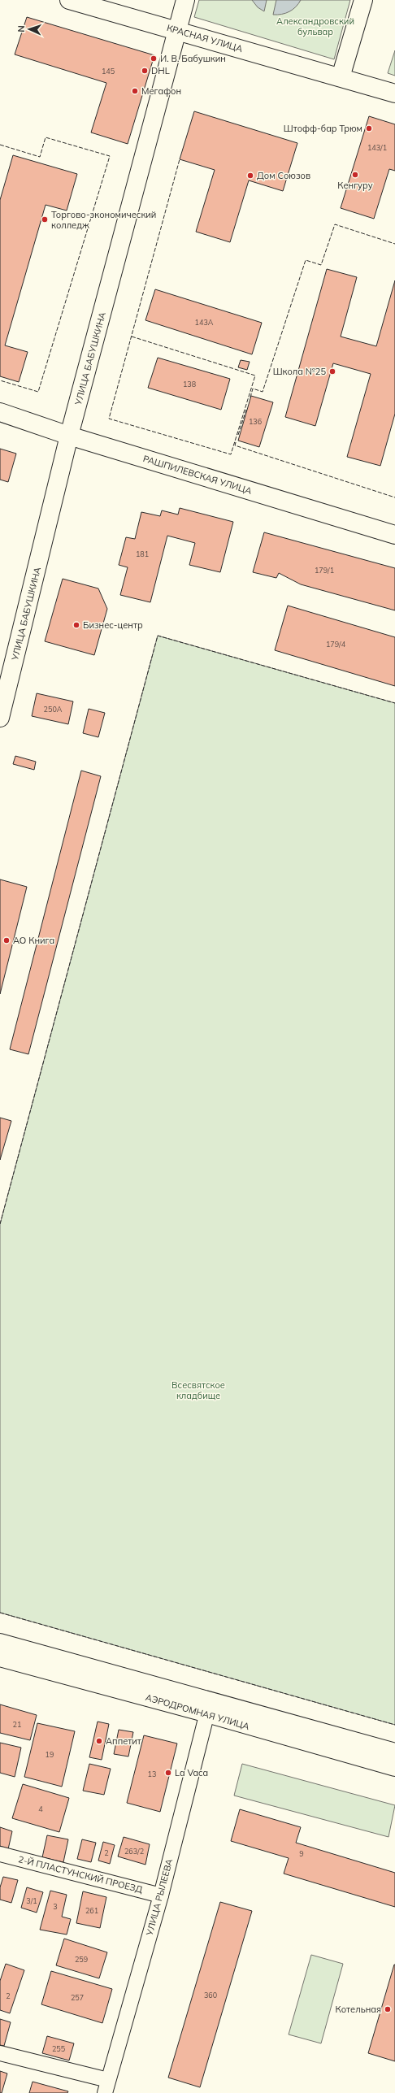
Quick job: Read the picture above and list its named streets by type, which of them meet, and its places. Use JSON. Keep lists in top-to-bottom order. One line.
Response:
{"streets":{"street":["КРАСНАЯ УЛИЦА","УЛИЦА БАБУШКИНА","РАШПИЛЕВСКАЯ УЛИЦА","АЭРОДРОМНАЯ УЛИЦА","2-Й ПЛАСТУНСКИЙ ПРОЕЗД","УЛИЦА РЫЛЕЕВА"]},"crossings":[["КРАСНАЯ УЛИЦА","УЛИЦА БАБУШКИНА"],["УЛИЦА БАБУШКИНА","РАШПИЛЕВСКАЯ УЛИЦА"],["АЭРОДРОМНАЯ УЛИЦА","УЛИЦА РЫЛЕЕВА"],["2-Й ПЛАСТУНСКИЙ ПРОЕЗД","УЛИЦА РЫЛЕЕВА"]],"parks":["Александровский бульвар","Всесвятское кладбище"],"places":["И. В. Бабушкин","DHL","Мегафон","Штофф-бар Трюм","Кенгуру","Дом Союзов","Торгово-экономический колледж","Школа №25","Бизнес-центр","АО Книга","Аппетит","La Vaca","Котельная"],"house_numbers":["145","143/1","143А","138","136","181","179/1","179/4","250А","21","19","13","4","263/2","2","9","3/1","3","261","259","360","2","257","255"],"north":"left"}
